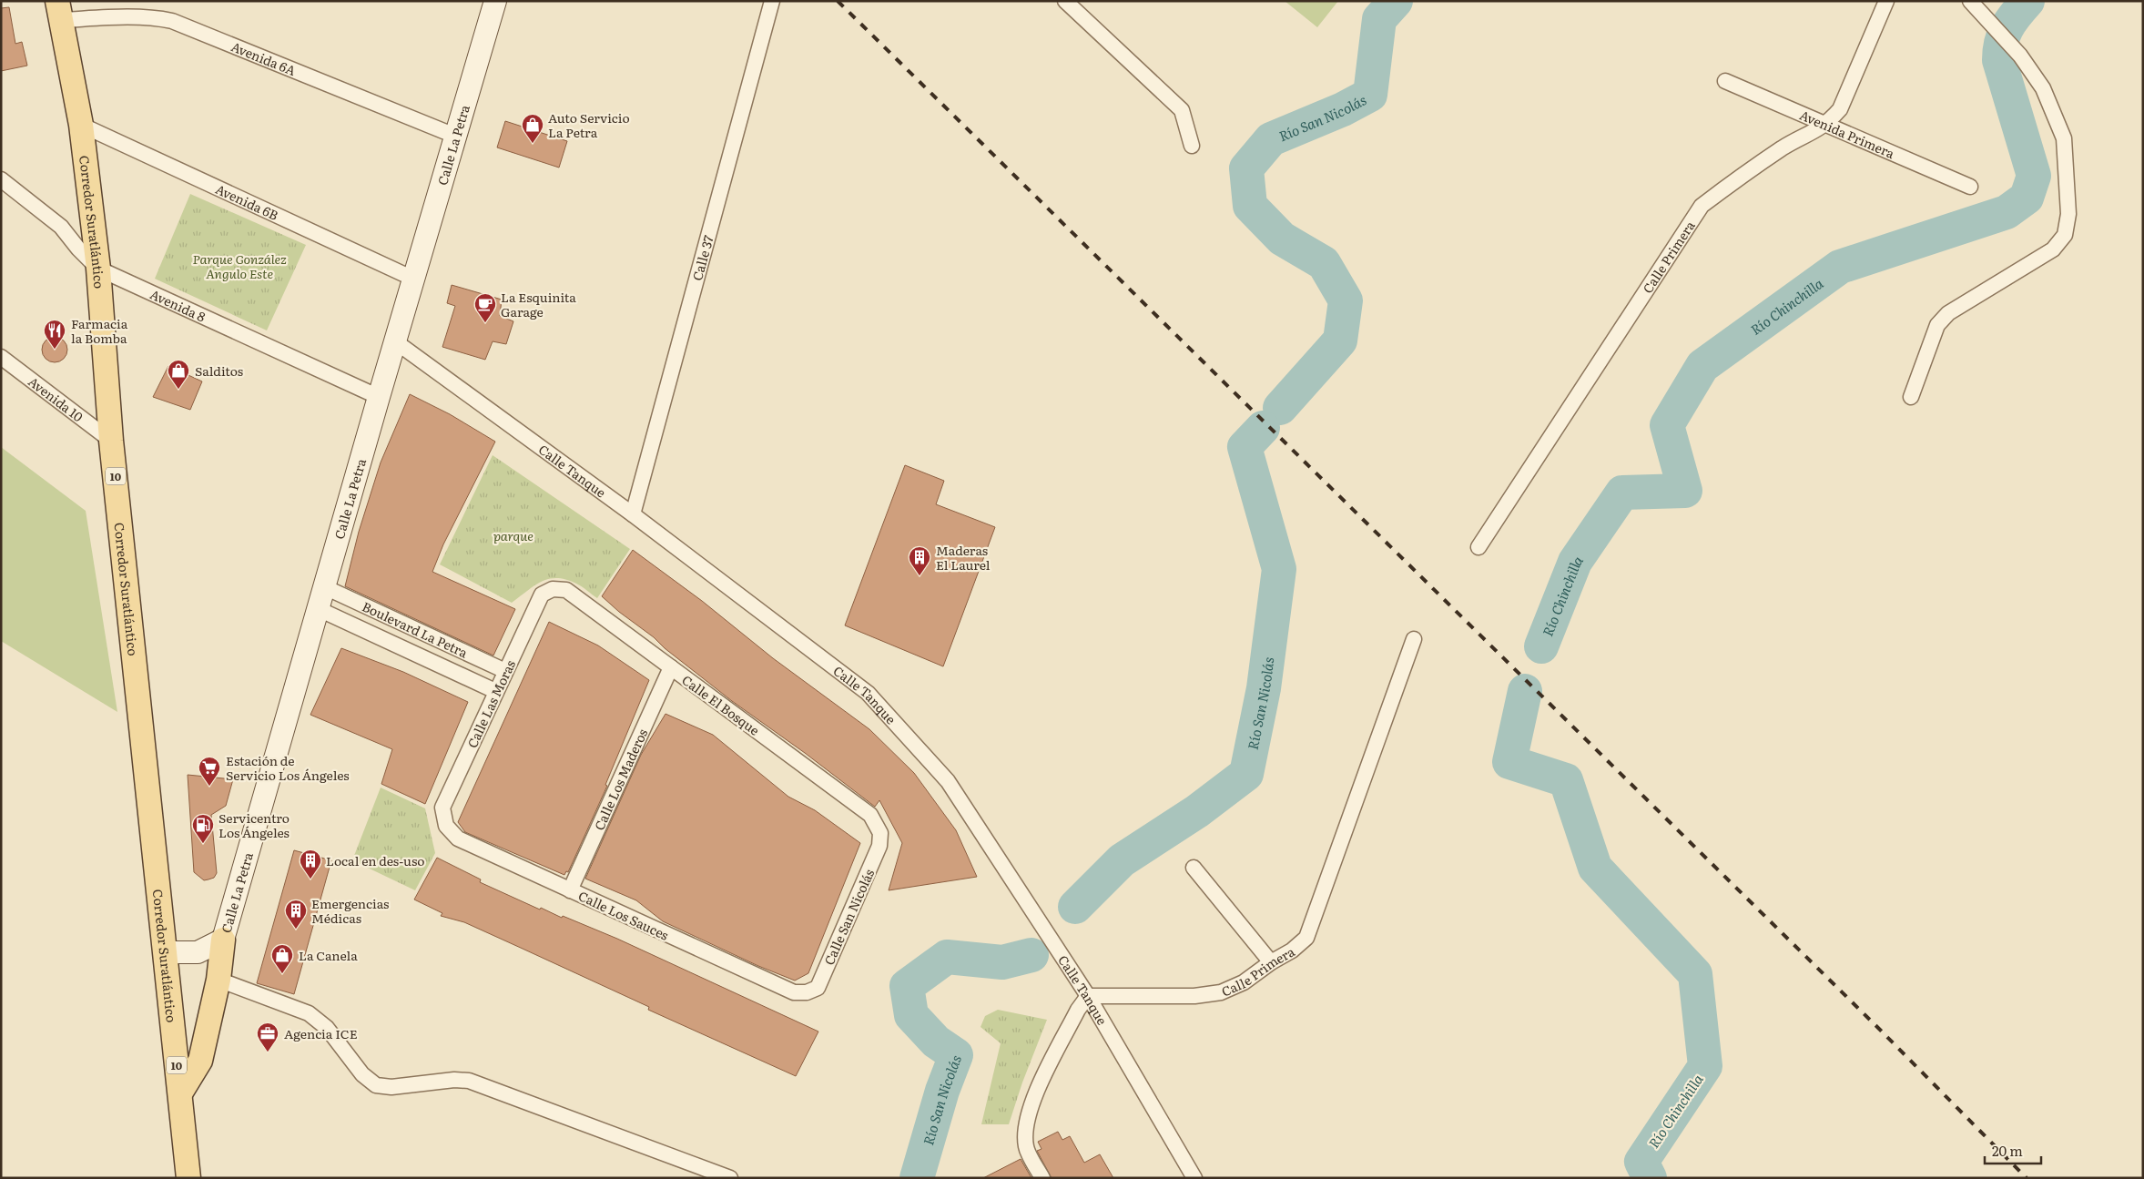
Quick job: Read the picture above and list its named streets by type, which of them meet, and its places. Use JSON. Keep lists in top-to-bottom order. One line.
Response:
{"streets":{"main road":["Corredor Suratlántico","10"],"street":["Avenida 6A","Avenida Primera","Calle La Petra","Avenida 6B","Calle Primera","Calle 37","Avenida 8","Avenida 10","Calle Tanque","Boulevard La Petra","Calle Las Moras","Calle El Bosque","Calle Los Maderos","Calle Los Sauces","Calle San Nicolás"]},"crossings":[["Avenida 6A","Calle La Petra"],["Avenida 6A","Corredor Suratlántico"],["Avenida Primera","Calle Primera"],["Calle La Petra","Avenida 6B"],["Calle La Petra","Corredor Suratlántico"],["Calle La Petra","Avenida 8"],["Calle La Petra","Calle Tanque"],["Calle La Petra","Boulevard La Petra"],["Avenida 6B","Corredor Suratlántico"],["Corredor Suratlántico","Avenida 8"],["Corredor Suratlántico","Avenida 10"],["Calle Primera","Calle Tanque"],["Calle 37","Calle Tanque"],["Boulevard La Petra","Calle Las Moras"],["Calle Las Moras","Calle El Bosque"],["Calle Las Moras","Calle Los Sauces"],["Calle El Bosque","Calle Los Maderos"],["Calle El Bosque","Calle San Nicolás"],["Calle Los Maderos","Calle Los Sauces"],["Calle Los Sauces","Calle San Nicolás"]],"water":["Río San Nicolás","Río Chinchilla"],"parks":["Parque González Angulo Este","parque"],"places":{"shop":["Auto Servicio La Petra","Salditos","La Canela"],"cafe":["La Esquinita Garage"],"restaurant":["Farmacia la Bomba"],"building":["Maderas El Laurel","Local en des-uso","Emergencias Médicas"],"supermarket":["Estación de Servicio Los Ángeles"],"fuel station":["Servicentro Los Ángeles"],"office":["Agencia ICE"]},"scale_bar":"20 m"}
